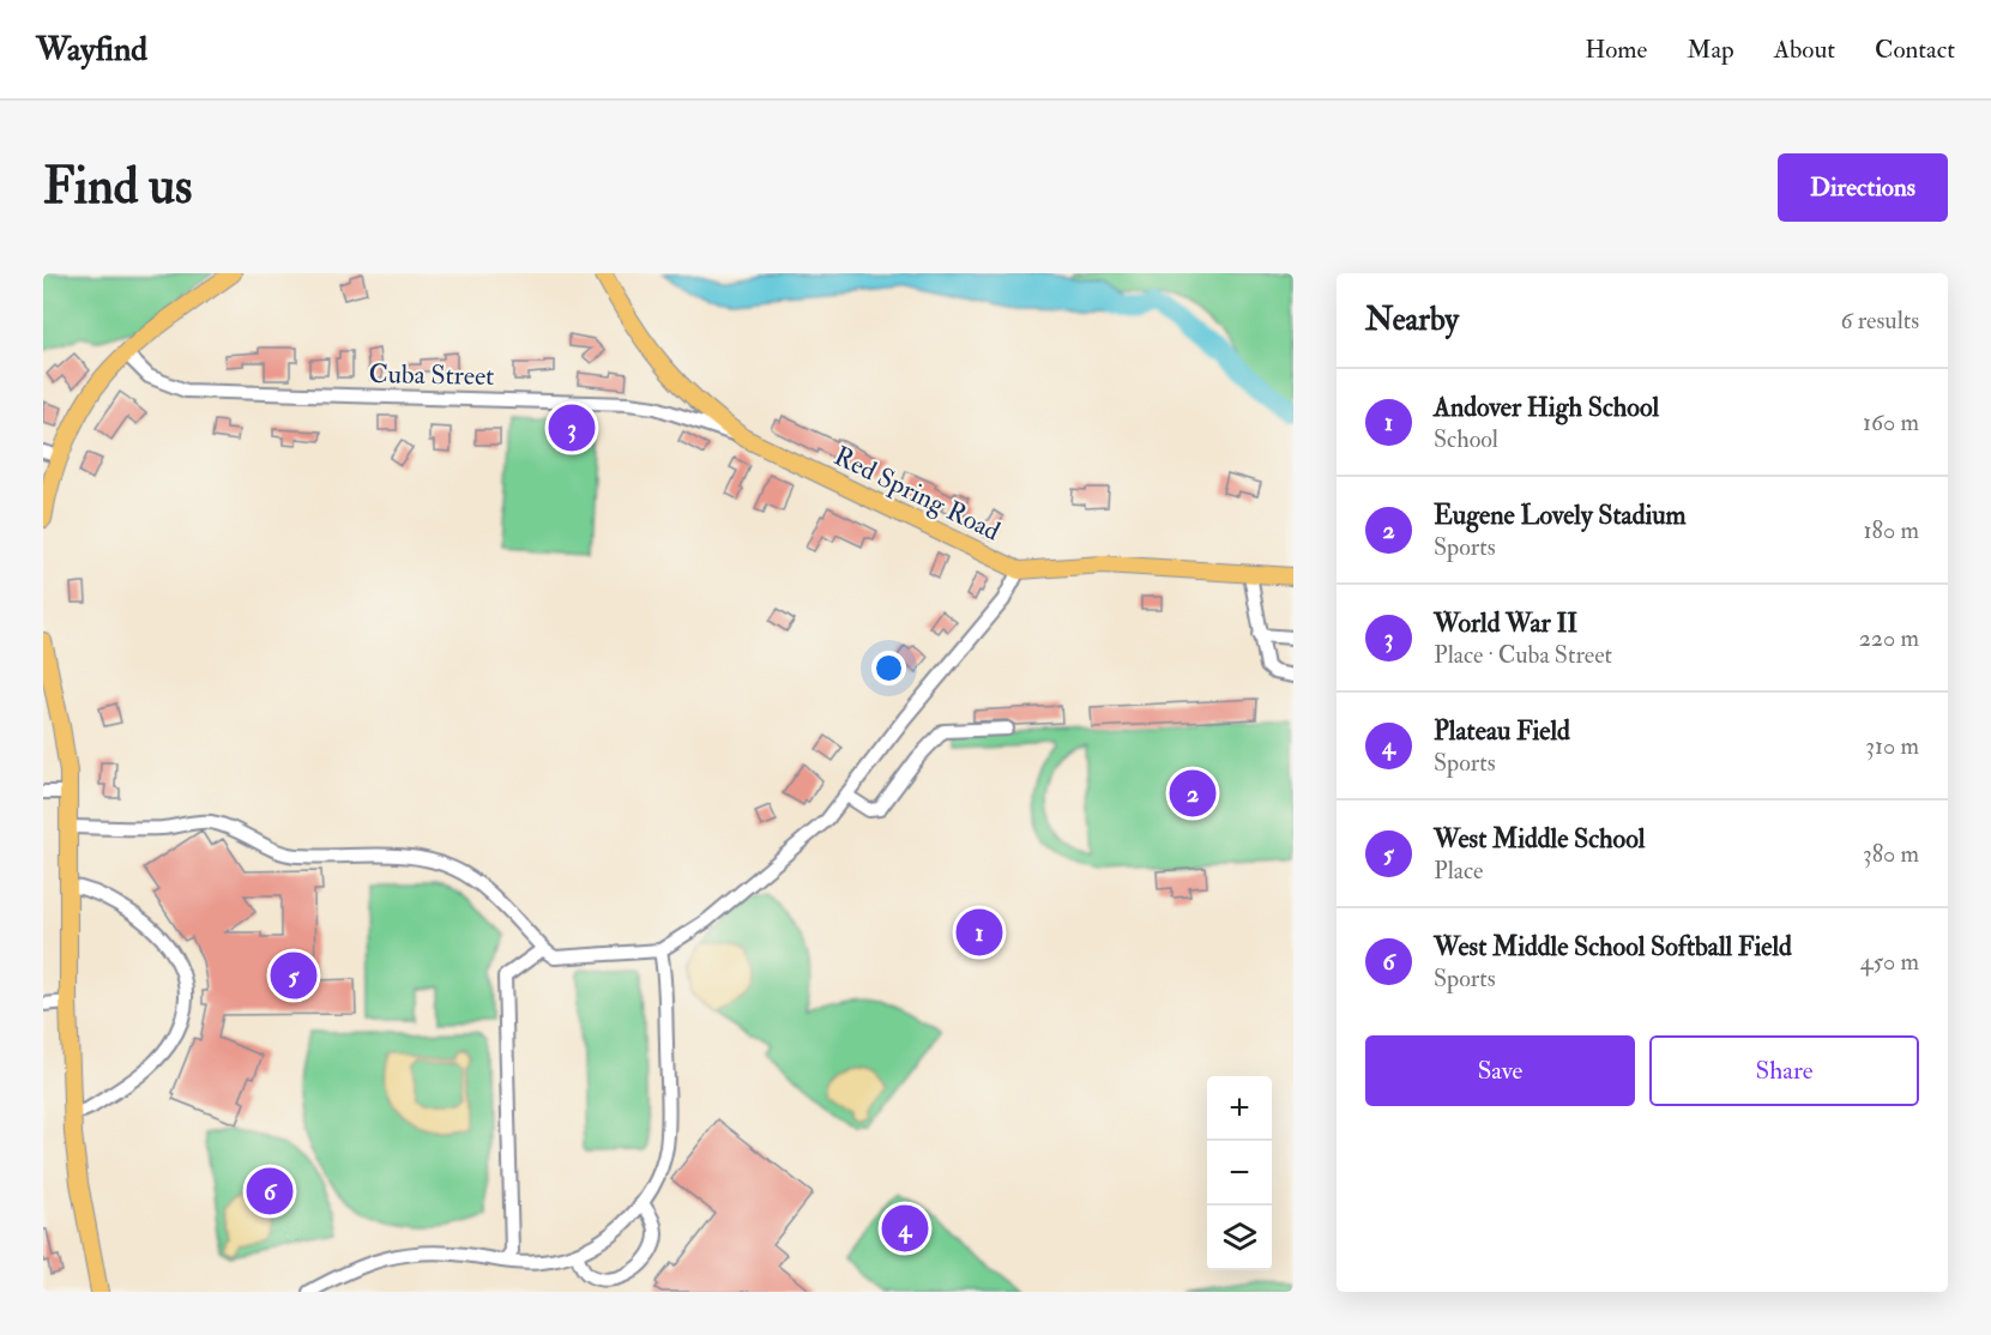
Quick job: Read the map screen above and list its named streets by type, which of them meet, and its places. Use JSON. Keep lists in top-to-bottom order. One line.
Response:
{"streets":{"main road":["Red Spring Road"],"street":["Cuba Street"]},"crossings":[["Cuba Street","Red Spring Road"]],"page":{"header":"Wayfind","nav":["Home","Map","About","Contact"],"buttons":["Directions",["Save","Share"]],"title":"Find us","heading":["Nearby","6 results"],"list":[{"mark":"1","name":"Andover High School","note":"School","value":"160 m"},{"mark":"2","name":"Eugene Lovely Stadium","note":"Sports","value":"180 m"},{"mark":"3","name":"World War II","note":"Place · Cuba Street","value":"220 m"},{"mark":"4","name":"Plateau Field","note":"Sports","value":"310 m"},{"mark":"5","name":"West Middle School","note":"Place","value":"380 m"},{"mark":"6","name":"West Middle School Softball Field","note":"Sports","value":"450 m"}],"pins":["3","2","1","5","6","4"],"map_buttons":["+","−"]}}
